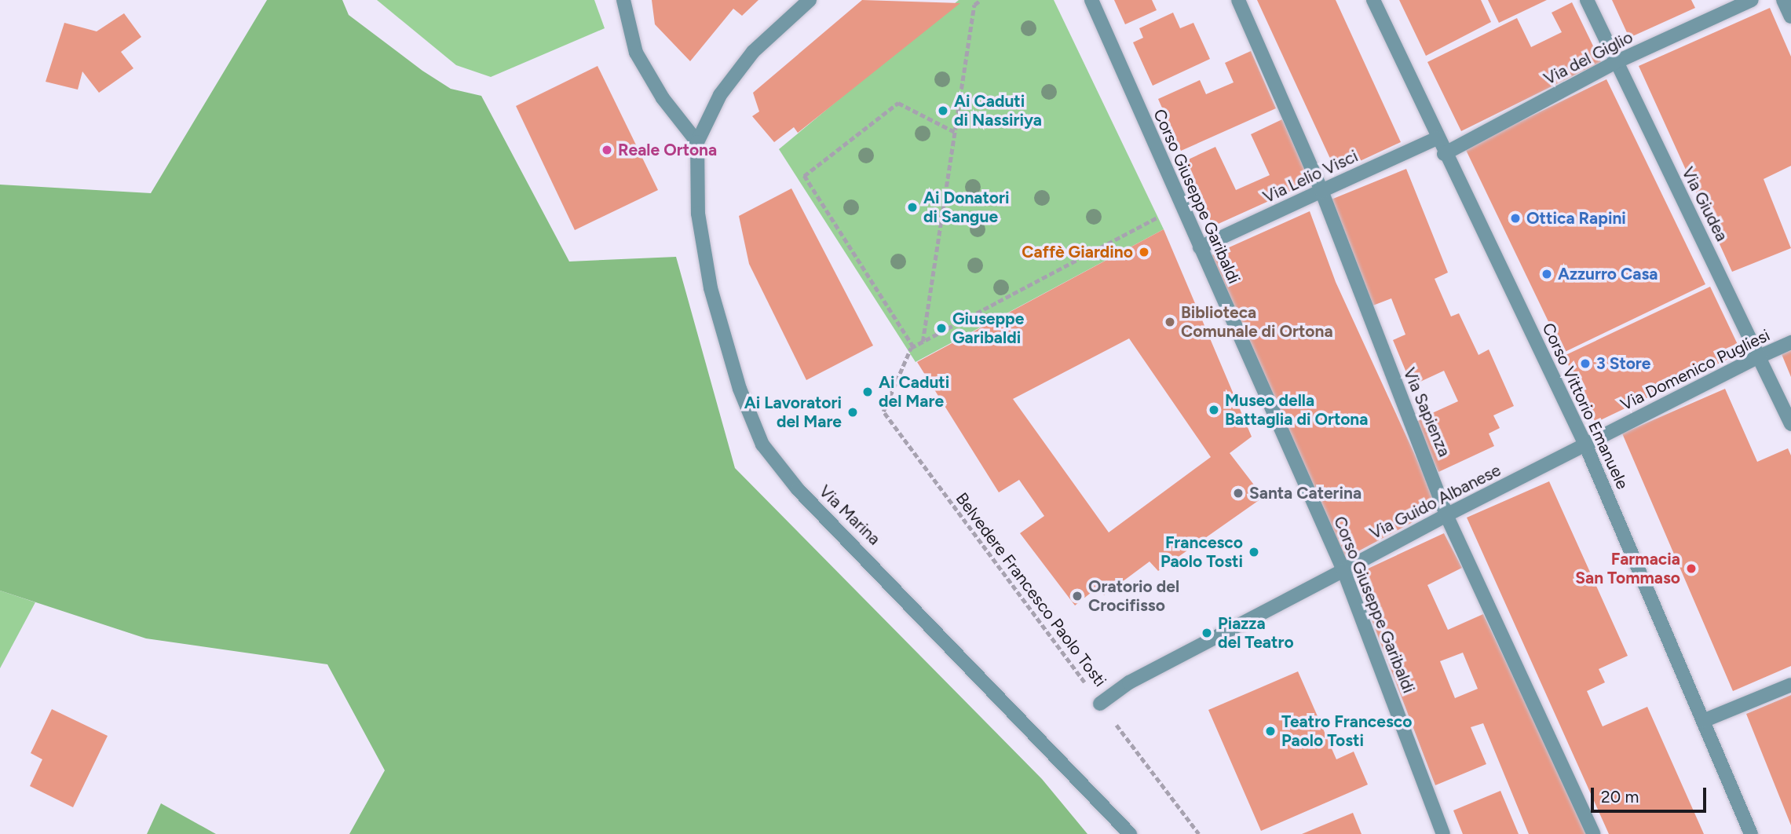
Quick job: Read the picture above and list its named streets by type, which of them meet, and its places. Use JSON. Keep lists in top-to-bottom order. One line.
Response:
{"streets":{"street":["Via del Giglio","Via Lelio Visci","Corso Giuseppe Garibaldi","Via Giudea","Via Domenico Pugliesi","Corso Vittorio Emanuele","Via Sapienza","Via Guido Albanese","Via Marina"],"path":["Belvedere Francesco Paolo Tosti"]},"crossings":[["Via del Giglio","Via Giudea"],["Via del Giglio","Corso Vittorio Emanuele"],["Via Lelio Visci","Corso Giuseppe Garibaldi"],["Via Lelio Visci","Corso Vittorio Emanuele"],["Via Lelio Visci","Via Sapienza"],["Corso Giuseppe Garibaldi","Via Guido Albanese"],["Via Giudea","Via Domenico Pugliesi"],["Via Domenico Pugliesi","Corso Vittorio Emanuele"],["Via Domenico Pugliesi","Via Guido Albanese"],["Corso Vittorio Emanuele","Via Guido Albanese"],["Via Sapienza","Via Guido Albanese"],["Via Guido Albanese","Belvedere Francesco Paolo Tosti"]],"places":["Ai Caduti di Nassiriya","Reale Ortona","Ai Donatori di Sangue","Ottica Rapini","Caffè Giardino","Azzurro Casa","Biblioteca Comunale di Ortona","Giuseppe Garibaldi","3 Store","Ai Caduti del Mare","Museo della Battaglia di Ortona","Ai Lavoratori del Mare","Santa Caterina","Francesco Paolo Tosti","Farmacia San Tommaso","Oratorio del Crocifisso","Piazza del Teatro","Teatro Francesco Paolo Tosti"],"scale_bar":"20 m"}
